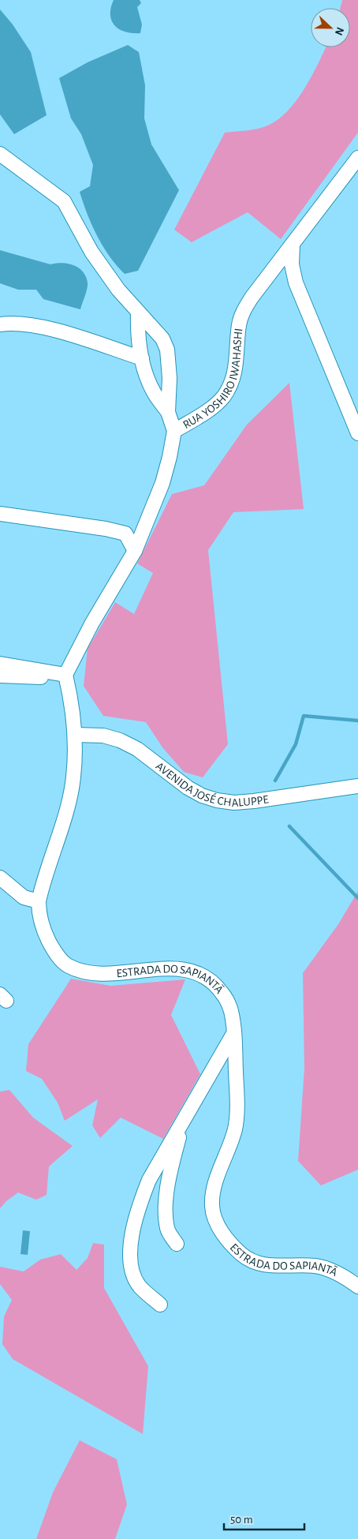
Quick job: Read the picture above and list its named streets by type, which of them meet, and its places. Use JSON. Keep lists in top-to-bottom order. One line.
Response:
{"streets":{"street":["RUA YOSHIRO IWAHASHI","AVENIDA JOSÉ CHALUPPE","ESTRADA DO SAPIANTÃ"]},"crossings":[["RUA YOSHIRO IWAHASHI","ESTRADA DO SAPIANTÃ"],["AVENIDA JOSÉ CHALUPPE","ESTRADA DO SAPIANTÃ"]],"scale_bar":"50 m","north":"right"}
